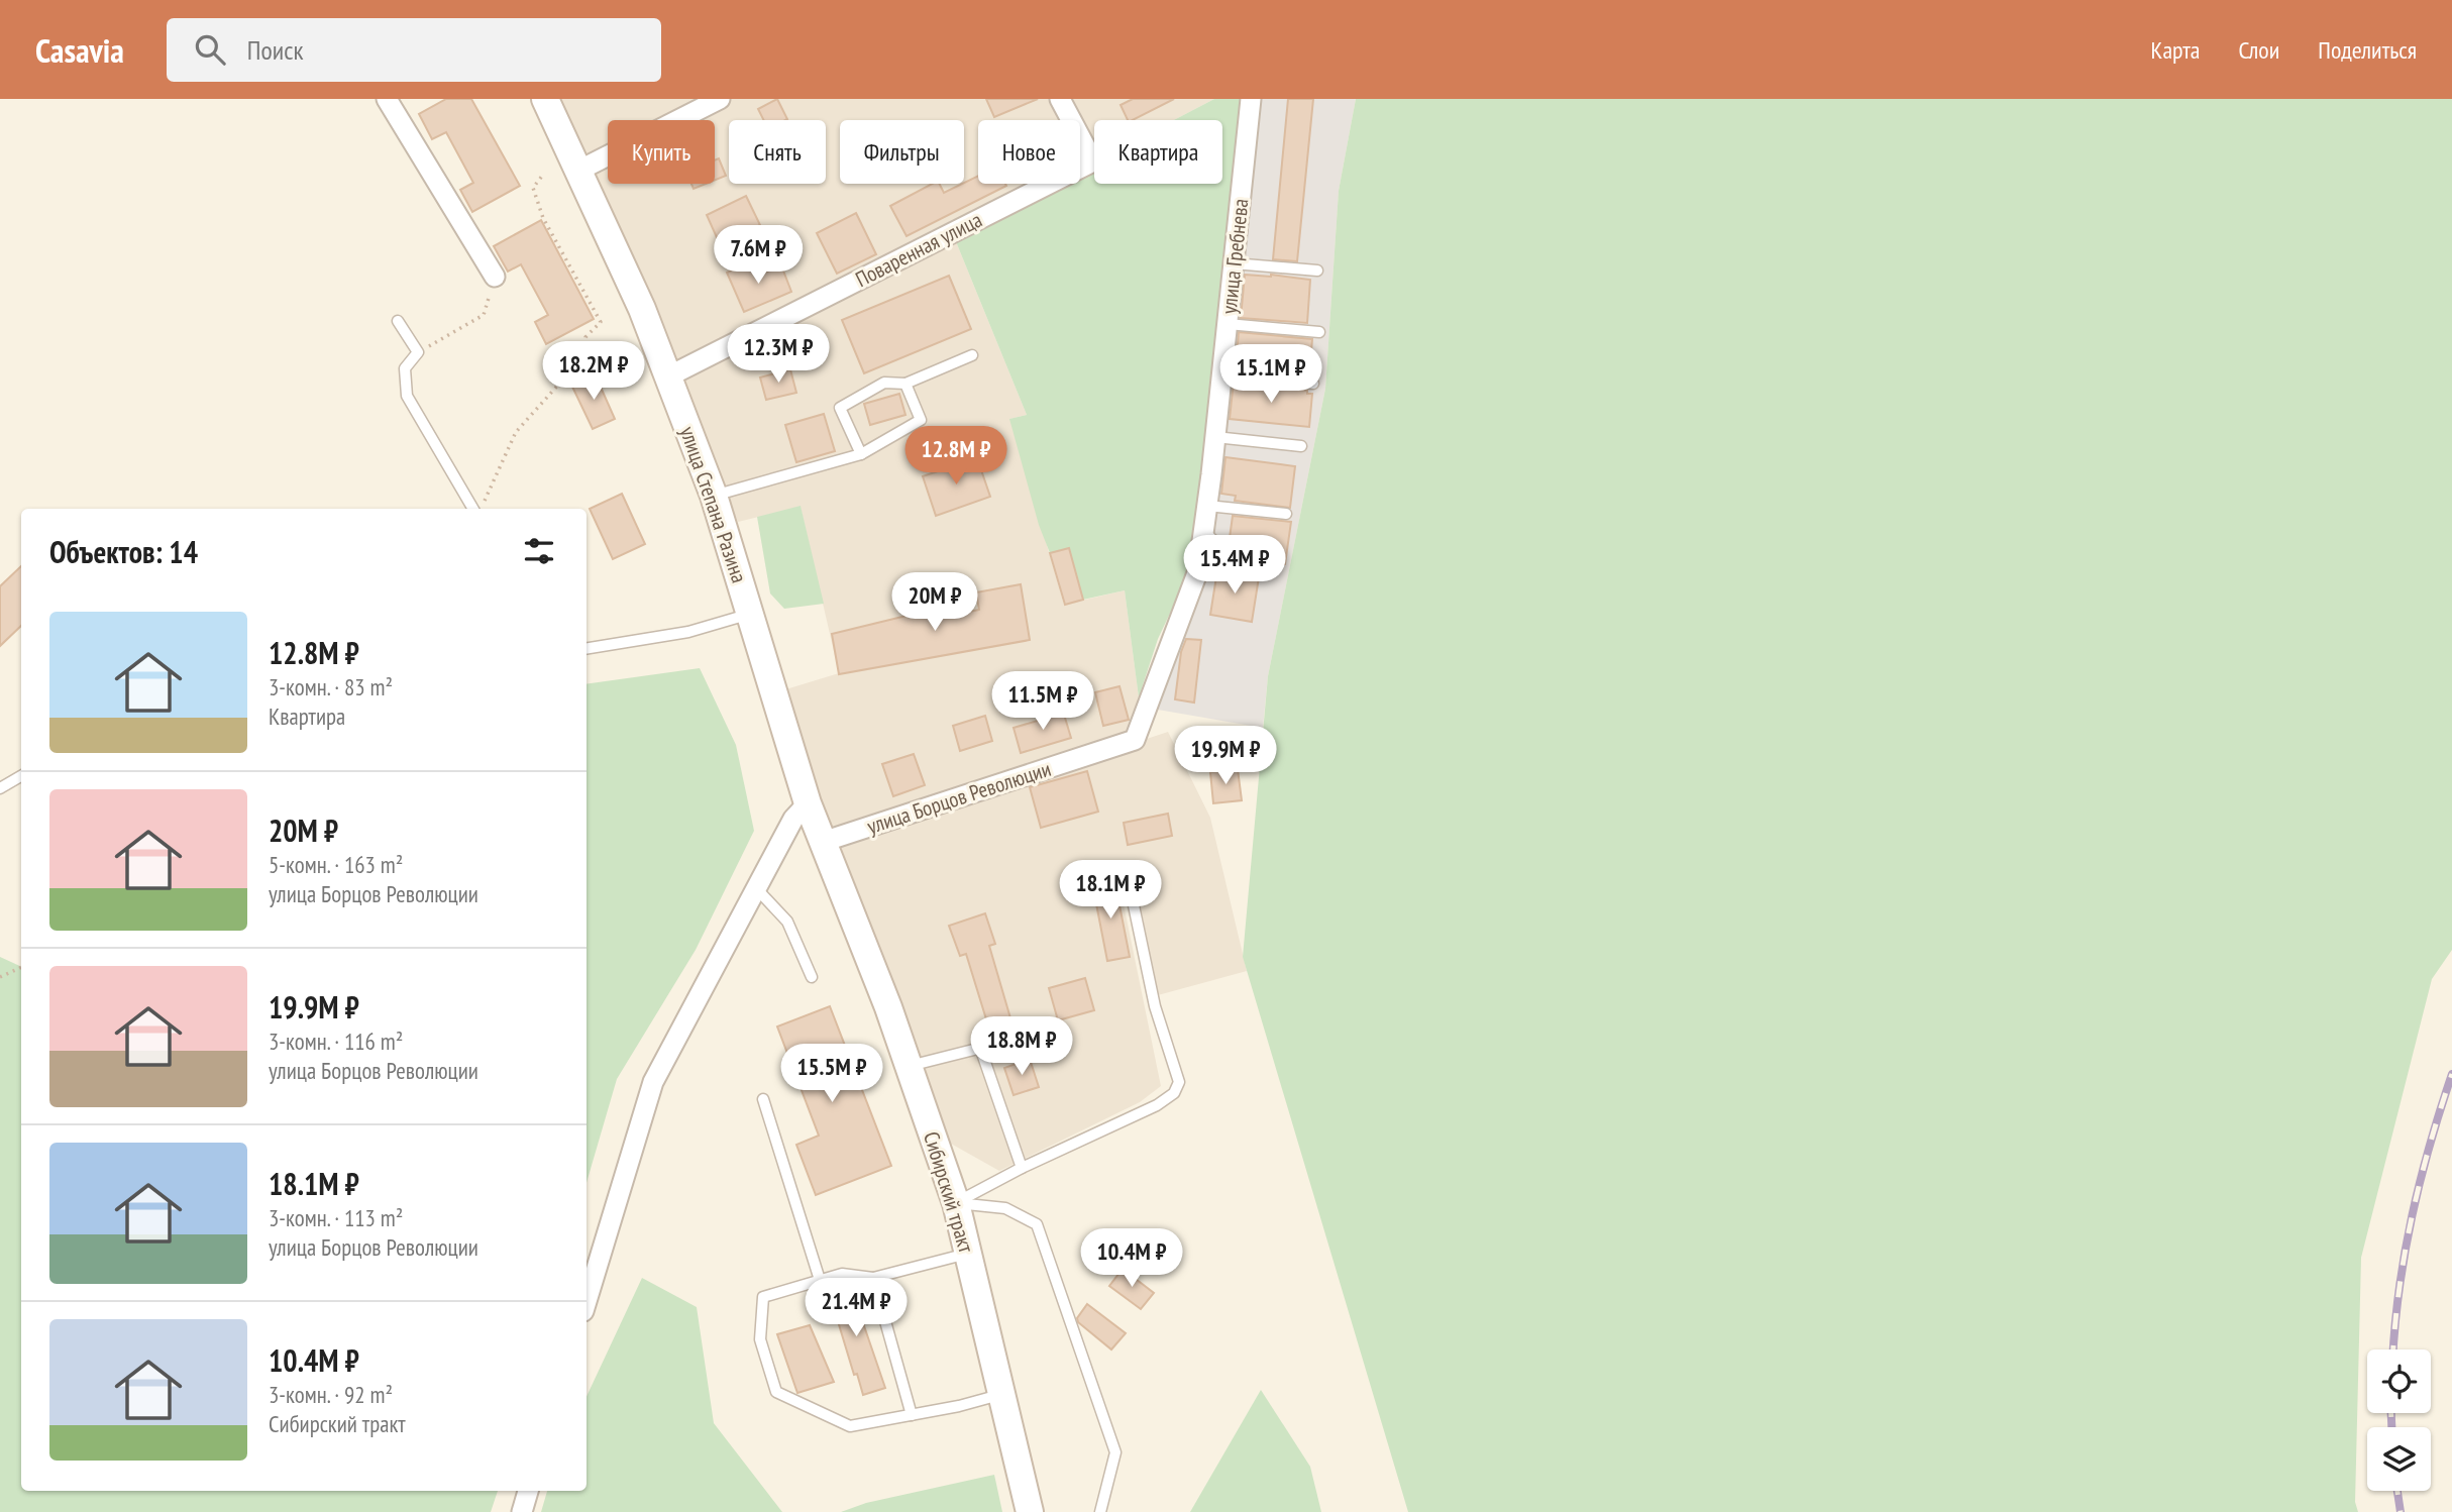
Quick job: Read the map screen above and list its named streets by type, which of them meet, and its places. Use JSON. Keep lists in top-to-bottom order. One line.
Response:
{"streets":{"main road":["улица Степана Разина","Сибирский тракт"],"street":["Поваренная улица","улица Гребнева","улица Борцов Революции"]},"crossings":[["Поваренная улица","улица Степана Разина"],["улица Гребнева","улица Борцов Революции"],["улица Степана Разина","улица Борцов Революции"],["улица Степана Разина","Сибирский тракт"],["улица Борцов Революции","Сибирский тракт"]],"page":{"header":"Casavia","search":"Поиск","nav":["Карта","Слои","Поделиться"],"chip":["Купить","Снять","Фильтры","Новое","Квартира"],"price":["7.6M ₽","12.3M ₽","18.2M ₽","15.1M ₽","12.8M ₽","15.4M ₽","20M ₽","11.5M ₽","19.9M ₽","18.1M ₽","18.8M ₽","15.5M ₽","10.4M ₽","21.4M ₽"],"heading":"Объектов: 14","list":[{"name":"12.8M ₽","note":"3-комн. · 83 m² · Квартира"},{"name":"20M ₽","note":"5-комн. · 163 m² · улица Борцов Революции"},{"name":"19.9M ₽","note":"3-комн. · 116 m² · улица Борцов Революции"},{"name":"18.1M ₽","note":"3-комн. · 113 m² · улица Борцов Революции"},{"name":"10.4M ₽","note":"3-комн. · 92 m² · Сибирский тракт"}]}}
